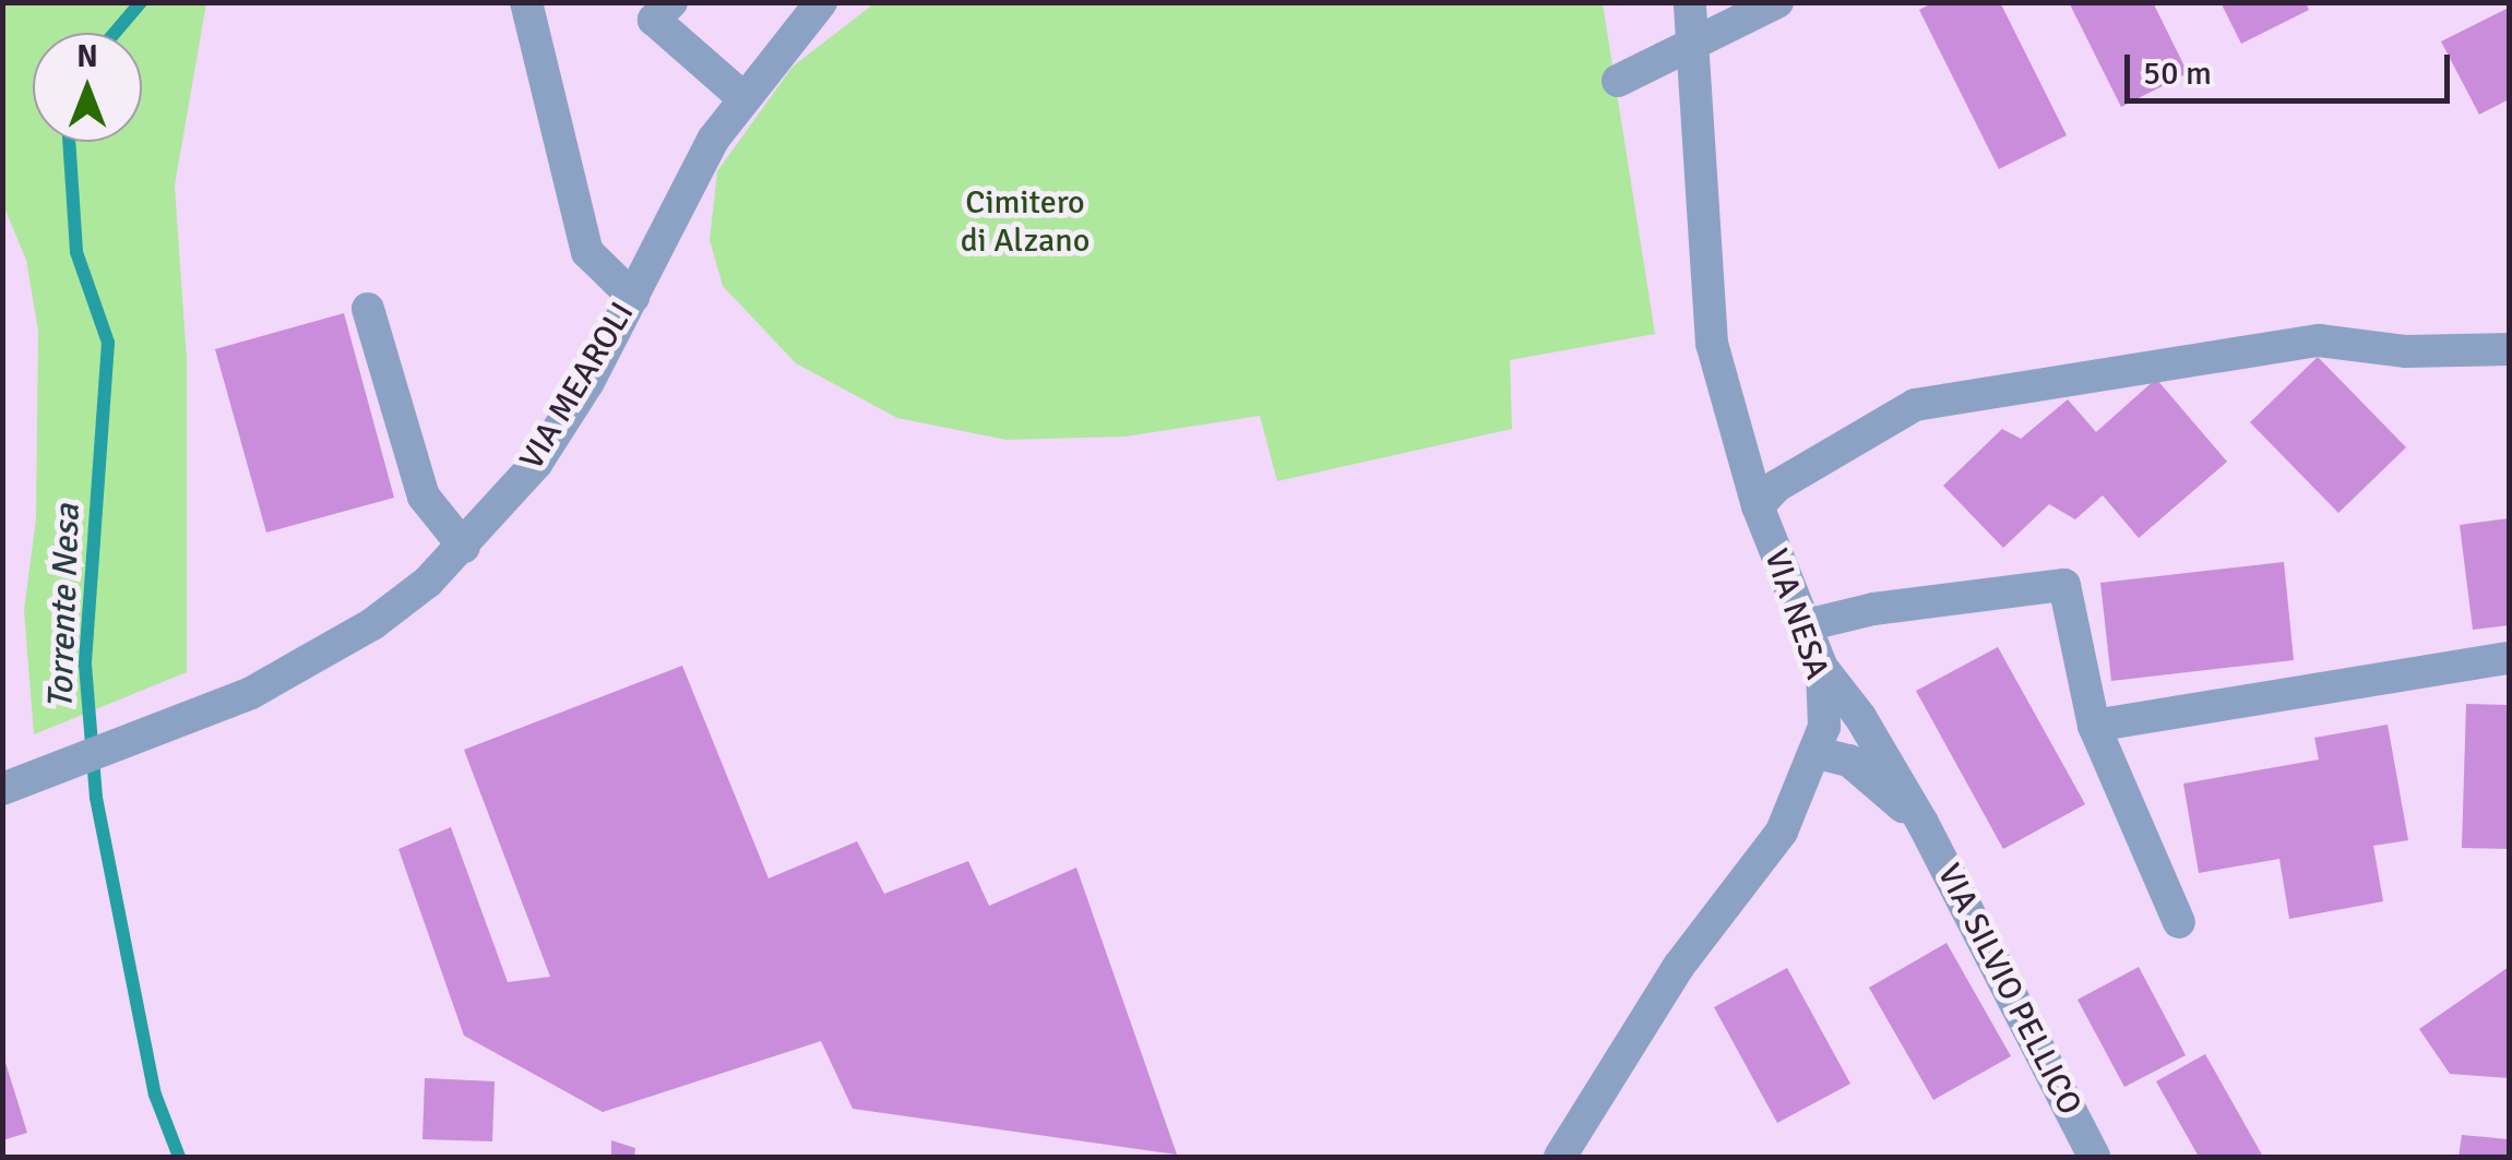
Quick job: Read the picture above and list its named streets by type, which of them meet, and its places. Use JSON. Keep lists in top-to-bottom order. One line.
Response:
{"streets":{"street":["VIA MEAROLI","VIA NESA","VIA SILVIO PELLICO"]},"crossings":[["VIA NESA","VIA SILVIO PELLICO"]],"water":["Torrente Nesa"],"parks":["Cimitero di Alzano"],"scale_bar":"50 m","north":"top"}
